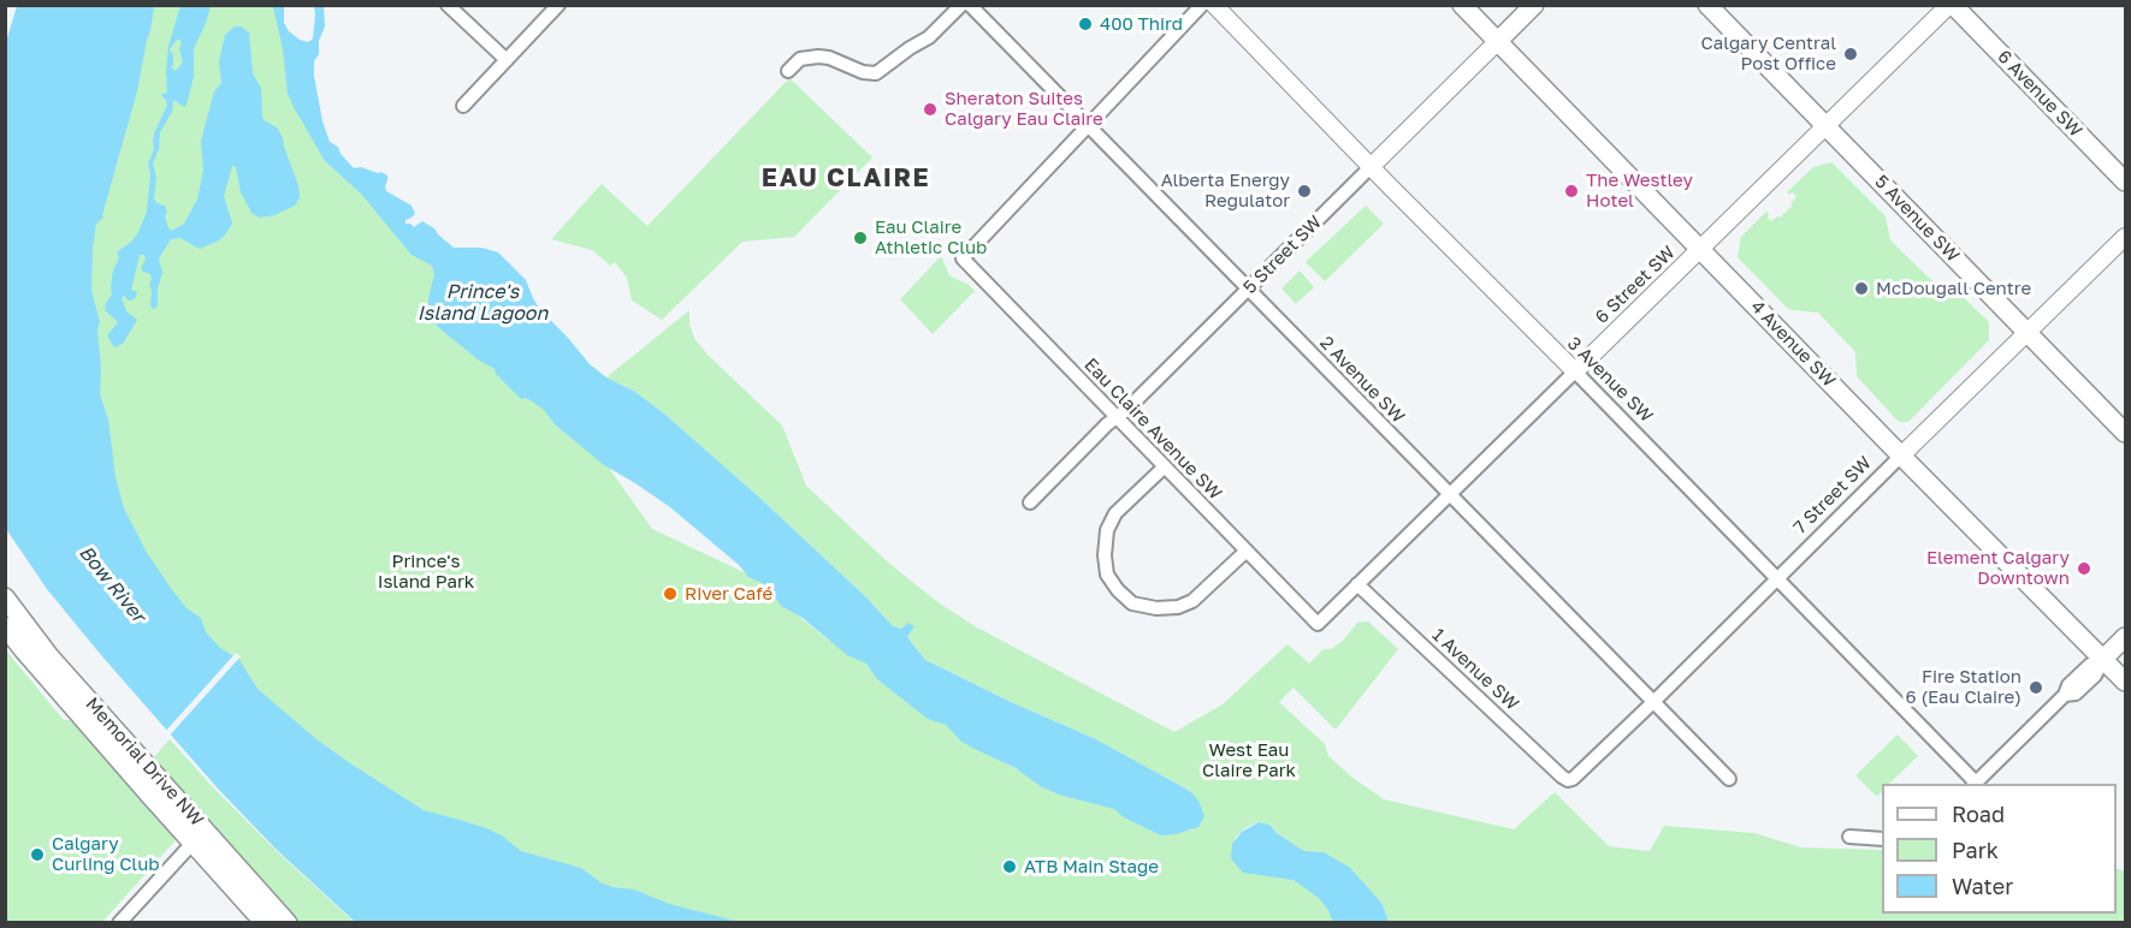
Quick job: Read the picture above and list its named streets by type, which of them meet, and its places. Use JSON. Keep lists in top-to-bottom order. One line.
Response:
{"streets":{"main road":["6 Avenue SW","5 Avenue SW","5 Street SW","4 Avenue SW","Memorial Drive NW"],"street":["6 Street SW","2 Avenue SW","3 Avenue SW","Eau Claire Avenue SW","7 Street SW","1 Avenue SW"]},"crossings":[["6 Avenue SW","6 Street SW"],["5 Avenue SW","6 Street SW"],["5 Avenue SW","7 Street SW"],["5 Street SW","4 Avenue SW"],["5 Street SW","2 Avenue SW"],["5 Street SW","3 Avenue SW"],["5 Street SW","Eau Claire Avenue SW"],["6 Street SW","4 Avenue SW"],["6 Street SW","2 Avenue SW"],["6 Street SW","3 Avenue SW"],["6 Street SW","Eau Claire Avenue SW"],["6 Street SW","1 Avenue SW"],["4 Avenue SW","7 Street SW"],["2 Avenue SW","Eau Claire Avenue SW"],["2 Avenue SW","7 Street SW"],["3 Avenue SW","7 Street SW"],["7 Street SW","1 Avenue SW"]],"districts":["EAU CLAIRE"],"water":["Prince's Island Lagoon","Bow River"],"parks":["Prince's Island Park","West Eau Claire Park"],"places":["400 Third","Calgary Central Post Office","Sheraton Suites Calgary Eau Claire","Alberta Energy Regulator","The Westley Hotel","Eau Claire Athletic Club","McDougall Centre","Element Calgary Downtown","River Café","Fire Station 6 (Eau Claire)","Calgary Curling Club","ATB Main Stage"],"legend":["Road","Park","Water"]}
